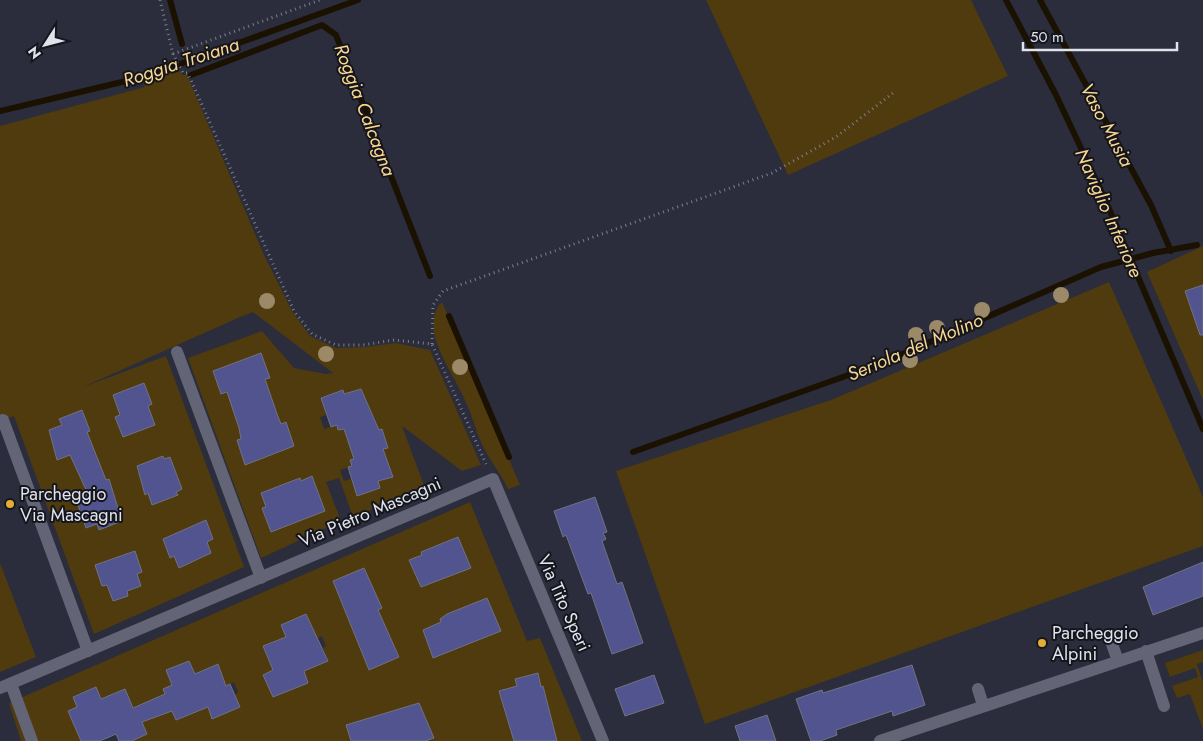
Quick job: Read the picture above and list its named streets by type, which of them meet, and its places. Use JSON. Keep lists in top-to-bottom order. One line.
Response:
{"streets":{"street":["Via Pietro Mascagni","Via Tito Speri"]},"crossings":[["Via Pietro Mascagni","Via Tito Speri"]],"water":["Roggia Troiana","Roggia Calcagna","Vaso Musia","Naviglio Inferiore","Seriola del Molino"],"places":["Parcheggio Via Mascagni","Parcheggio Alpini"],"scale_bar":"50 m","north":"bottom left"}
